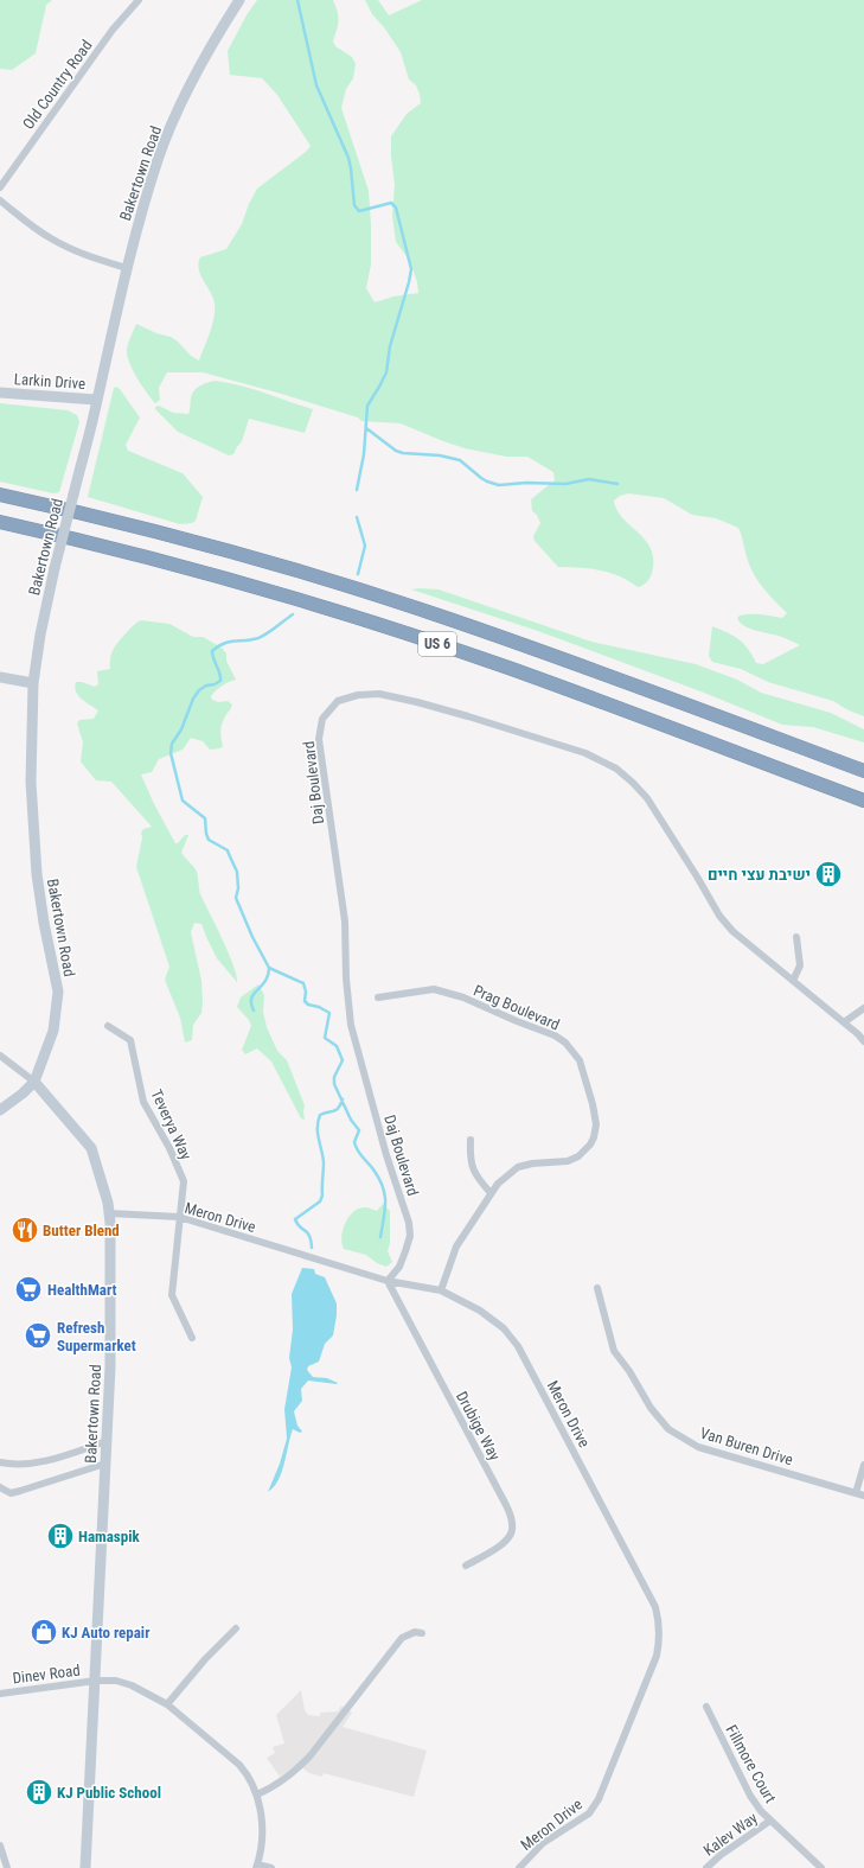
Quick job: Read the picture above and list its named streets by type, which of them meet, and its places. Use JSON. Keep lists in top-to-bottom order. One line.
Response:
{"streets":{"highway":["US 6"],"main road":["Bakertown Road","Larkin Drive"],"street":["Old Country Road","Daj Boulevard","Prag Boulevard","Teverya Way","Meron Drive","Drubige Way","Van Buren Drive","Dinev Road","Fillmore Court","Kalev Way"]},"crossings":[["Bakertown Road","Larkin Drive"],["Bakertown Road","Meron Drive"],["Bakertown Road","Dinev Road"],["Daj Boulevard","Meron Drive"],["Daj Boulevard","Drubige Way"],["Prag Boulevard","Meron Drive"],["Teverya Way","Meron Drive"],["Meron Drive","Drubige Way"],["Fillmore Court","Kalev Way"]],"places":{"building":["ישיבת עצי חיים","Hamaspik","KJ Public School"],"restaurant":["Butter Blend"],"supermarket":["HealthMart","Refresh Supermarket"],"shop":["KJ Auto repair"]}}
